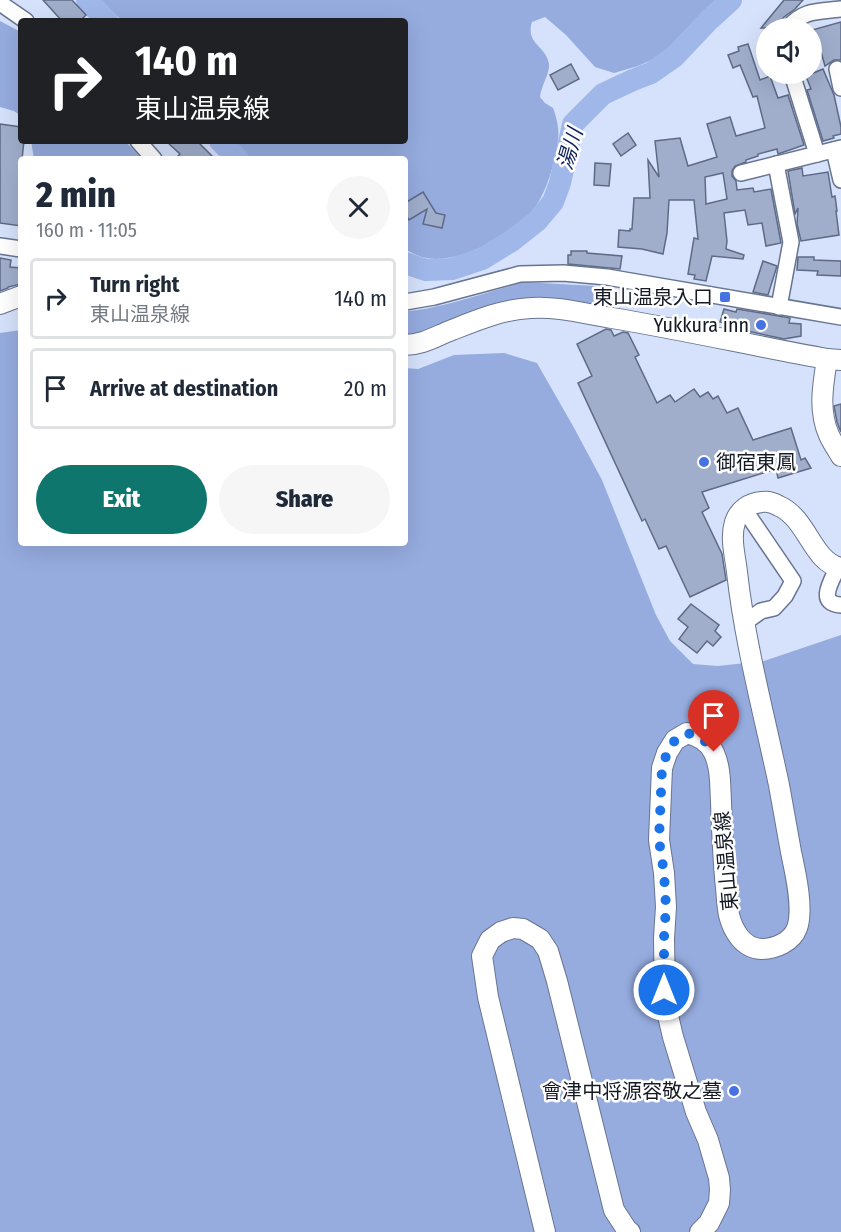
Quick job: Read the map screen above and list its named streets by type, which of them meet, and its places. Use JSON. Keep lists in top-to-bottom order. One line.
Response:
{"streets":{"main road":["東山温泉線"]},"water":["湯川"],"places":{"transit":["東山温泉入口"],"other":["Yukkura inn","御宿東鳳","會津中将源容敬之墓"]},"page":{"turn":["140 m","東山温泉線"],"heading":["2 min","160 m · 11:05"],"list":[{"name":"Turn right","note":"東山温泉線","value":"140 m"},{"name":"Arrive at destination","value":"20 m"}],"buttons":["Exit","Share"]}}
